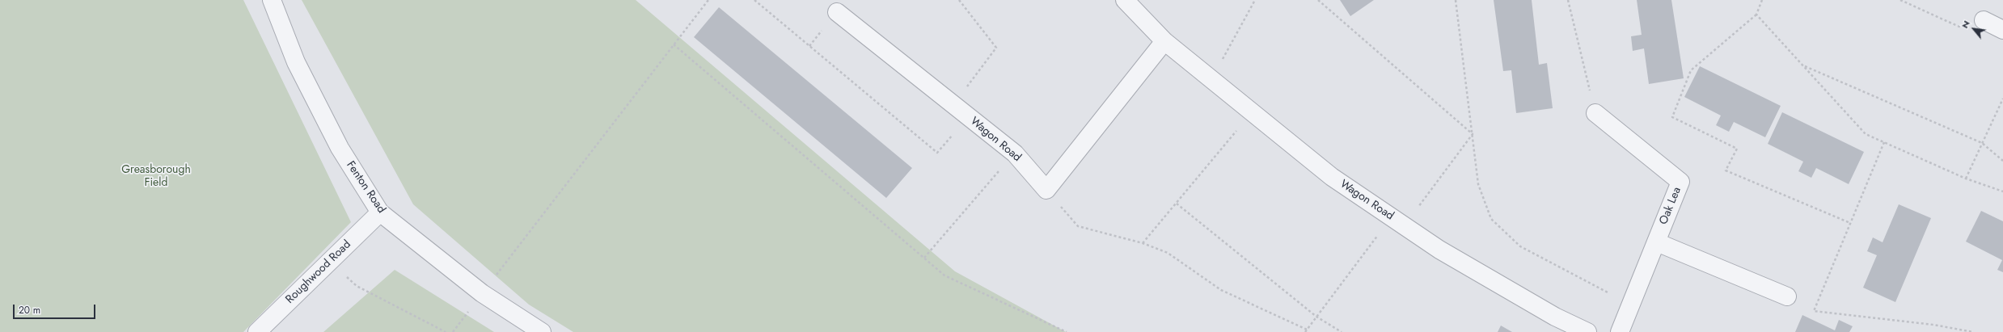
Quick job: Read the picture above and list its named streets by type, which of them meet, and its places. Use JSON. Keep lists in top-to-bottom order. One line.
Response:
{"streets":{"street":["Wagon Road","Fenton Road","Oak Lea","Roughwood Road"]},"crossings":[["Fenton Road","Roughwood Road"]],"parks":["Greasborough Field"],"scale_bar":"20 m","north":"top left"}
